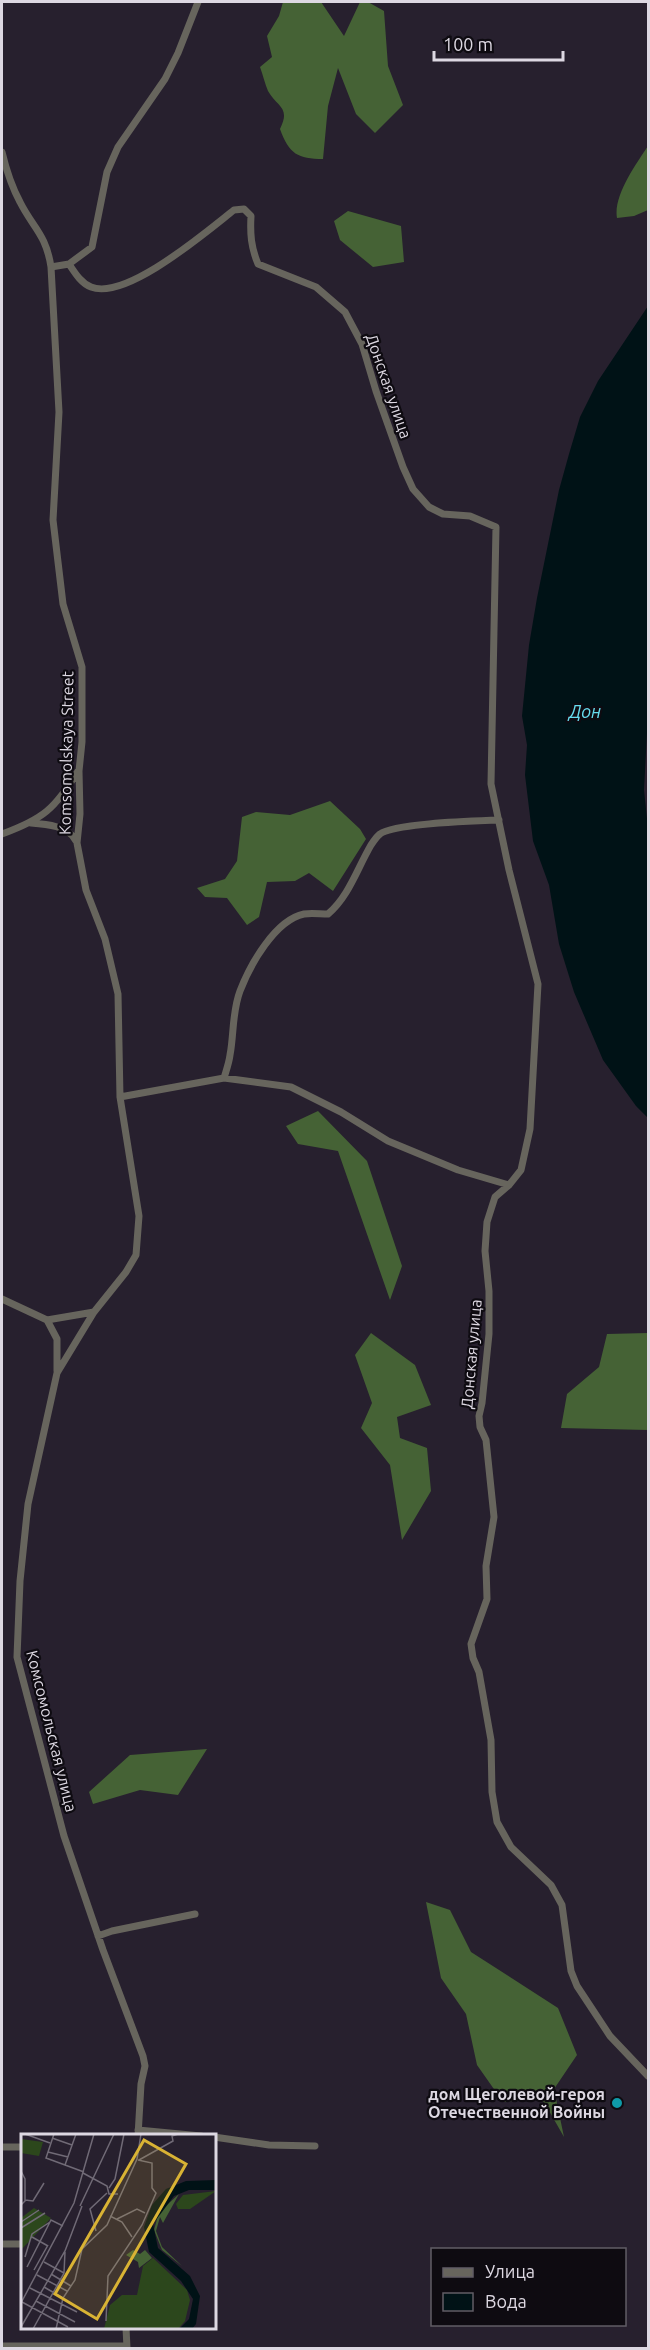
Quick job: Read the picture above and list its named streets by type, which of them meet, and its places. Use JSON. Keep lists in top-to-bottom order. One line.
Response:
{"streets":{"street":["Донская улица","Komsomolskaya Street","Комсомольская улица"]},"crossings":[["Komsomolskaya Street","Комсомольская улица"]],"water":["Дон"],"places":["дом Щеголевой-героя Отечественной Войны"],"legend":["Улица","Вода"],"scale_bar":"100 m"}
